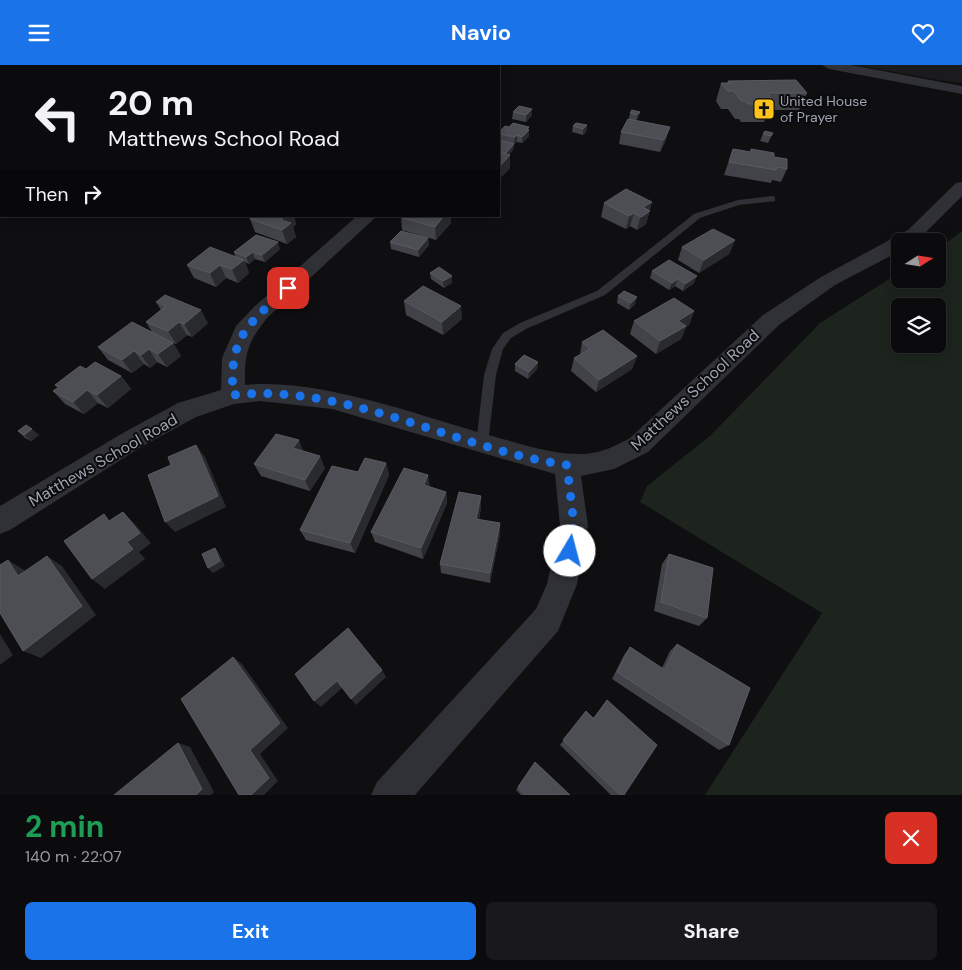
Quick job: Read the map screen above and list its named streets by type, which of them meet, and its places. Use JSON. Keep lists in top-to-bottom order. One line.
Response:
{"streets":{"street":["Matthews School Road"]},"places":{"church":["United House of Prayer"]},"north":"right","page":{"header":"Navio","turn":["20 m","Matthews School Road"],"then":"Then","heading":["2 min","140 m · 22:07"],"buttons":["Exit","Share"]}}
